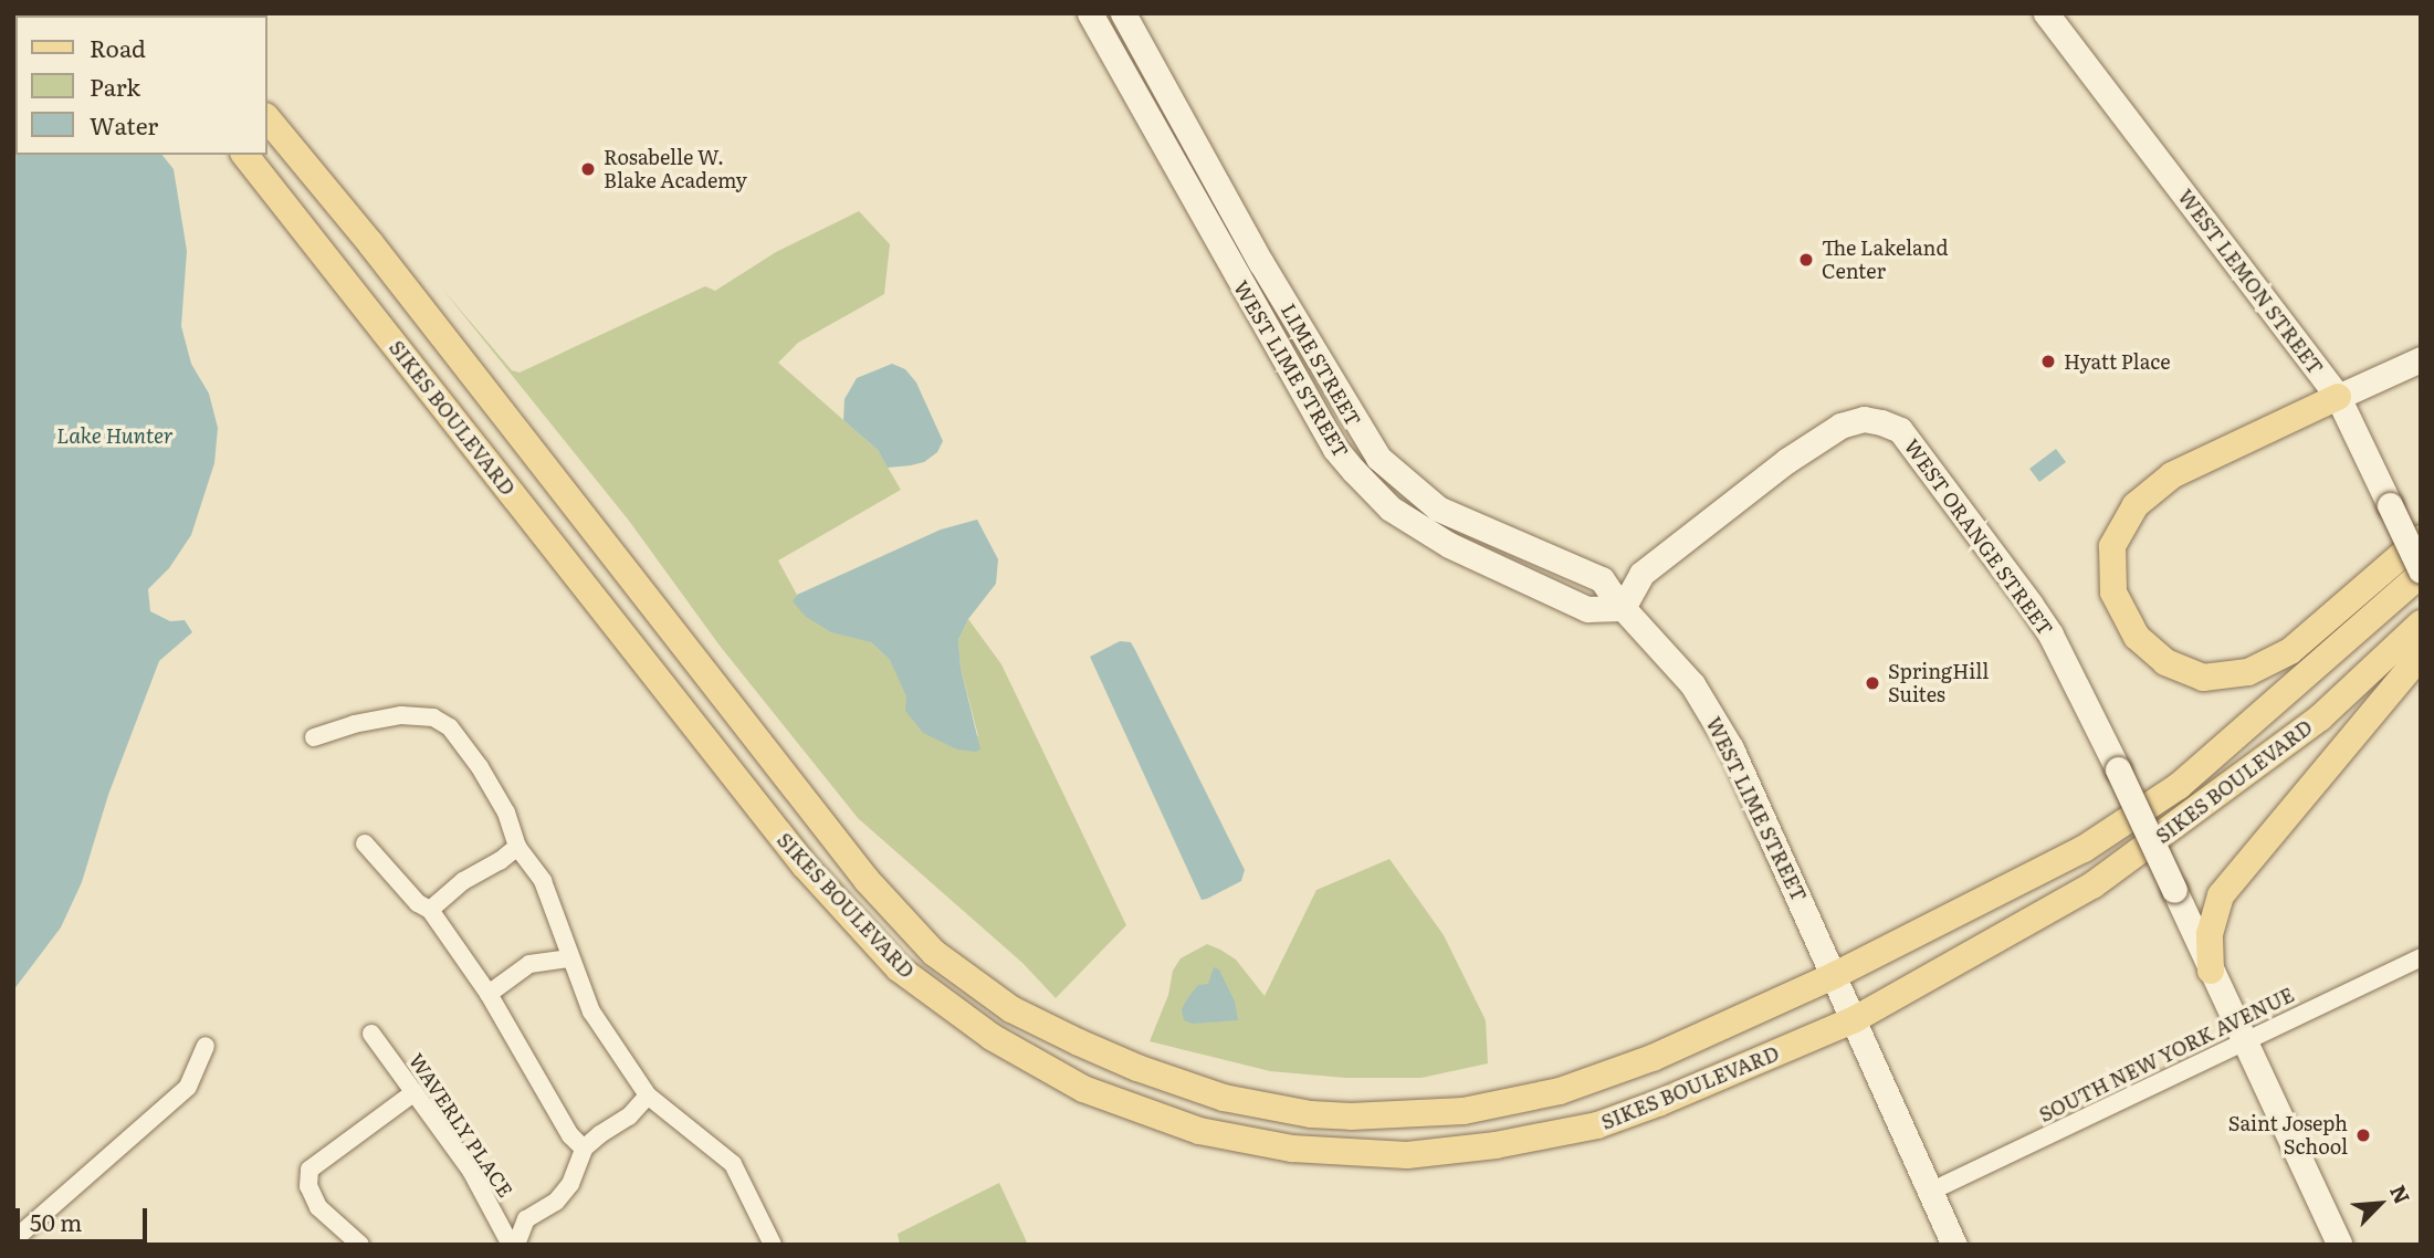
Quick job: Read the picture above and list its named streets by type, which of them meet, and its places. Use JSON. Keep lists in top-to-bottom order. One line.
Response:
{"streets":{"main road":["SIKES BOULEVARD"],"street":["WEST LEMON STREET","LIME STREET","WEST LIME STREET","WEST ORANGE STREET","SOUTH NEW YORK AVENUE","WAVERLY PLACE"]},"crossings":[["WEST LEMON STREET","SIKES BOULEVARD"],["LIME STREET","WEST LIME STREET"],["LIME STREET","WEST ORANGE STREET"],["WEST LIME STREET","SIKES BOULEVARD"],["WEST LIME STREET","WEST ORANGE STREET"],["WEST LIME STREET","SOUTH NEW YORK AVENUE"],["WEST ORANGE STREET","SOUTH NEW YORK AVENUE"]],"water":["Lake Hunter"],"places":["Rosabelle W. Blake Academy","The Lakeland Center","Hyatt Place","SpringHill Suites","Saint Joseph School"],"legend":["Road","Park","Water"],"scale_bar":"50 m","north":"top right"}
